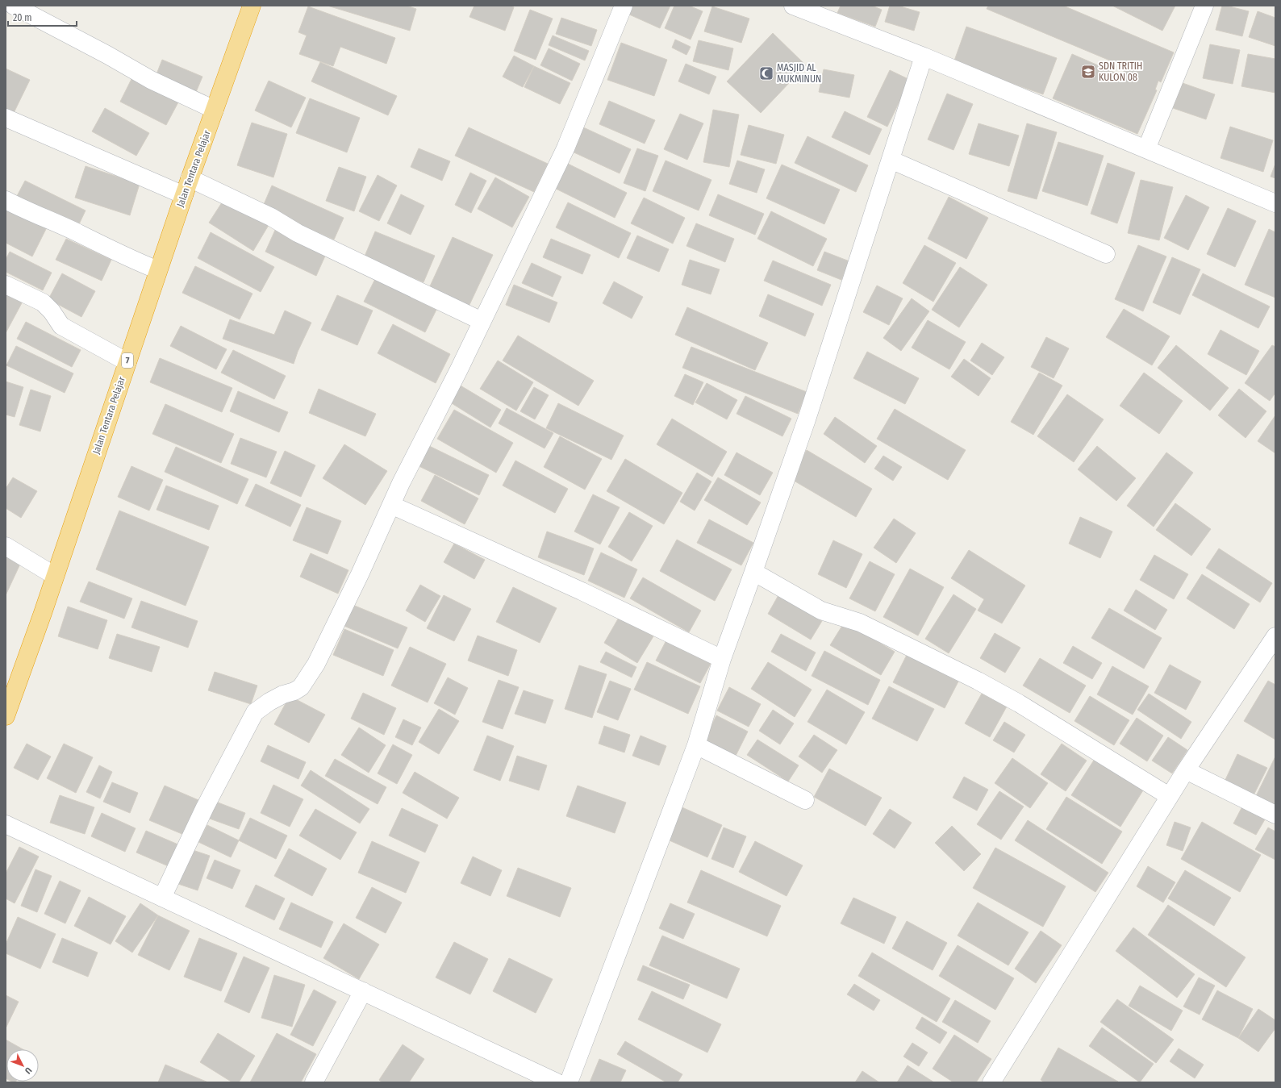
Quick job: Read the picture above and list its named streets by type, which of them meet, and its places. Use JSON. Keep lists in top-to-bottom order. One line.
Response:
{"streets":{"highway":["Jalan Tentara Pelajar","7"]},"places":{"school or university":["SDN TRITIH KULON 08"],"mosque":["MASJID AL MUKMINUN"]},"scale_bar":"20 m","north":"bottom right"}
